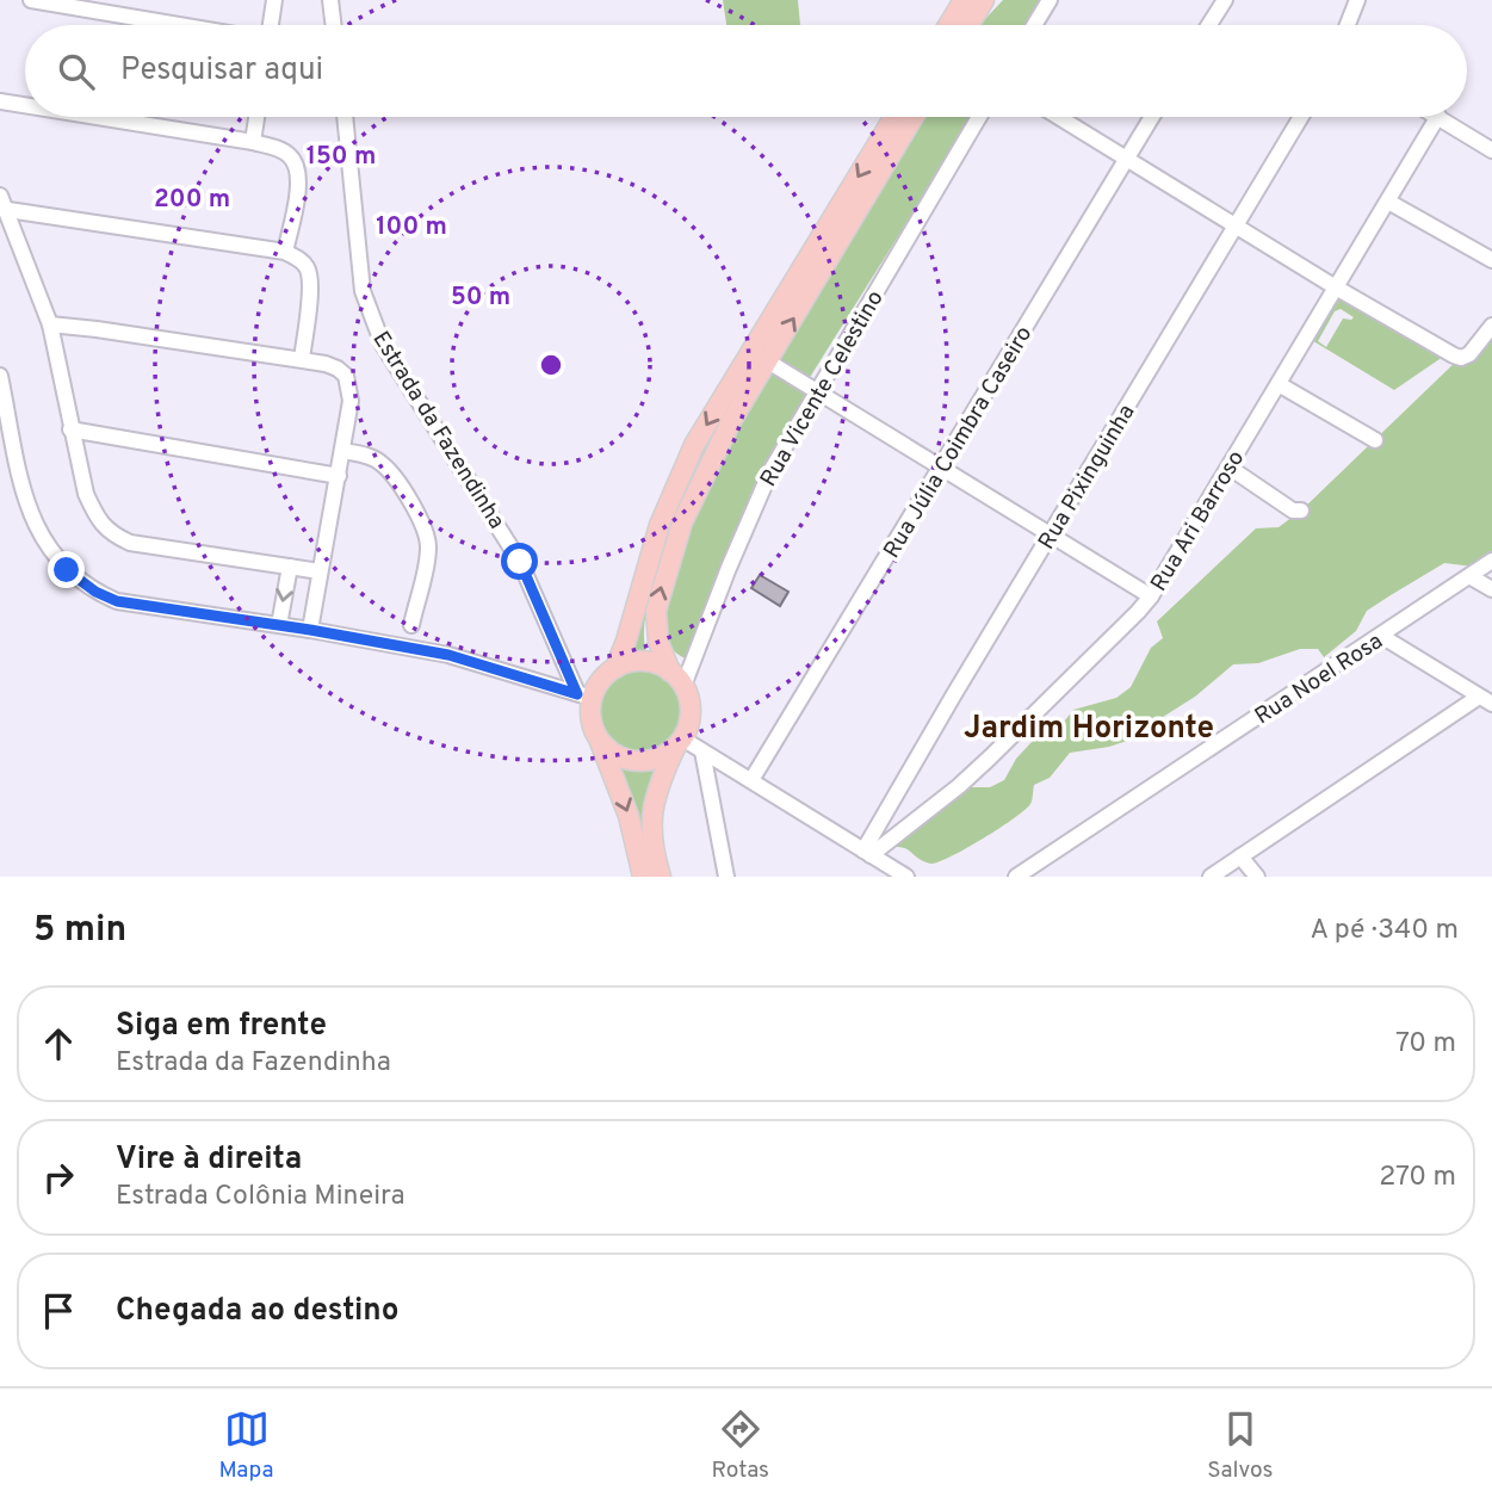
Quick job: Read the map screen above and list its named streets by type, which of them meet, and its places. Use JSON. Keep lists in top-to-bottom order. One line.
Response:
{"streets":{"street":["Rua Vicente Celestino","Estrada da Fazendinha","Rua Júlia Coimbra Caseiro","Rua Pixinguinha","Rua Ari Barroso","Rua Noel Rosa"]},"crossings":[["Rua Vicente Celestino","Estrada da Fazendinha"],["Rua Pixinguinha","Rua Ari Barroso"]],"districts":["Jardim Horizonte"],"page":{"search":"Pesquisar aqui","heading":["5 min","A pé · 340 m"],"list":[["Siga em frente","Estrada da Fazendinha","70 m"],["Vire à direita","Estrada Colônia Mineira","270 m"],"Chegada ao destino"],"nav":["Mapa","Rotas","Salvos"]},"rings":["150 m","200 m","100 m","50 m"]}
